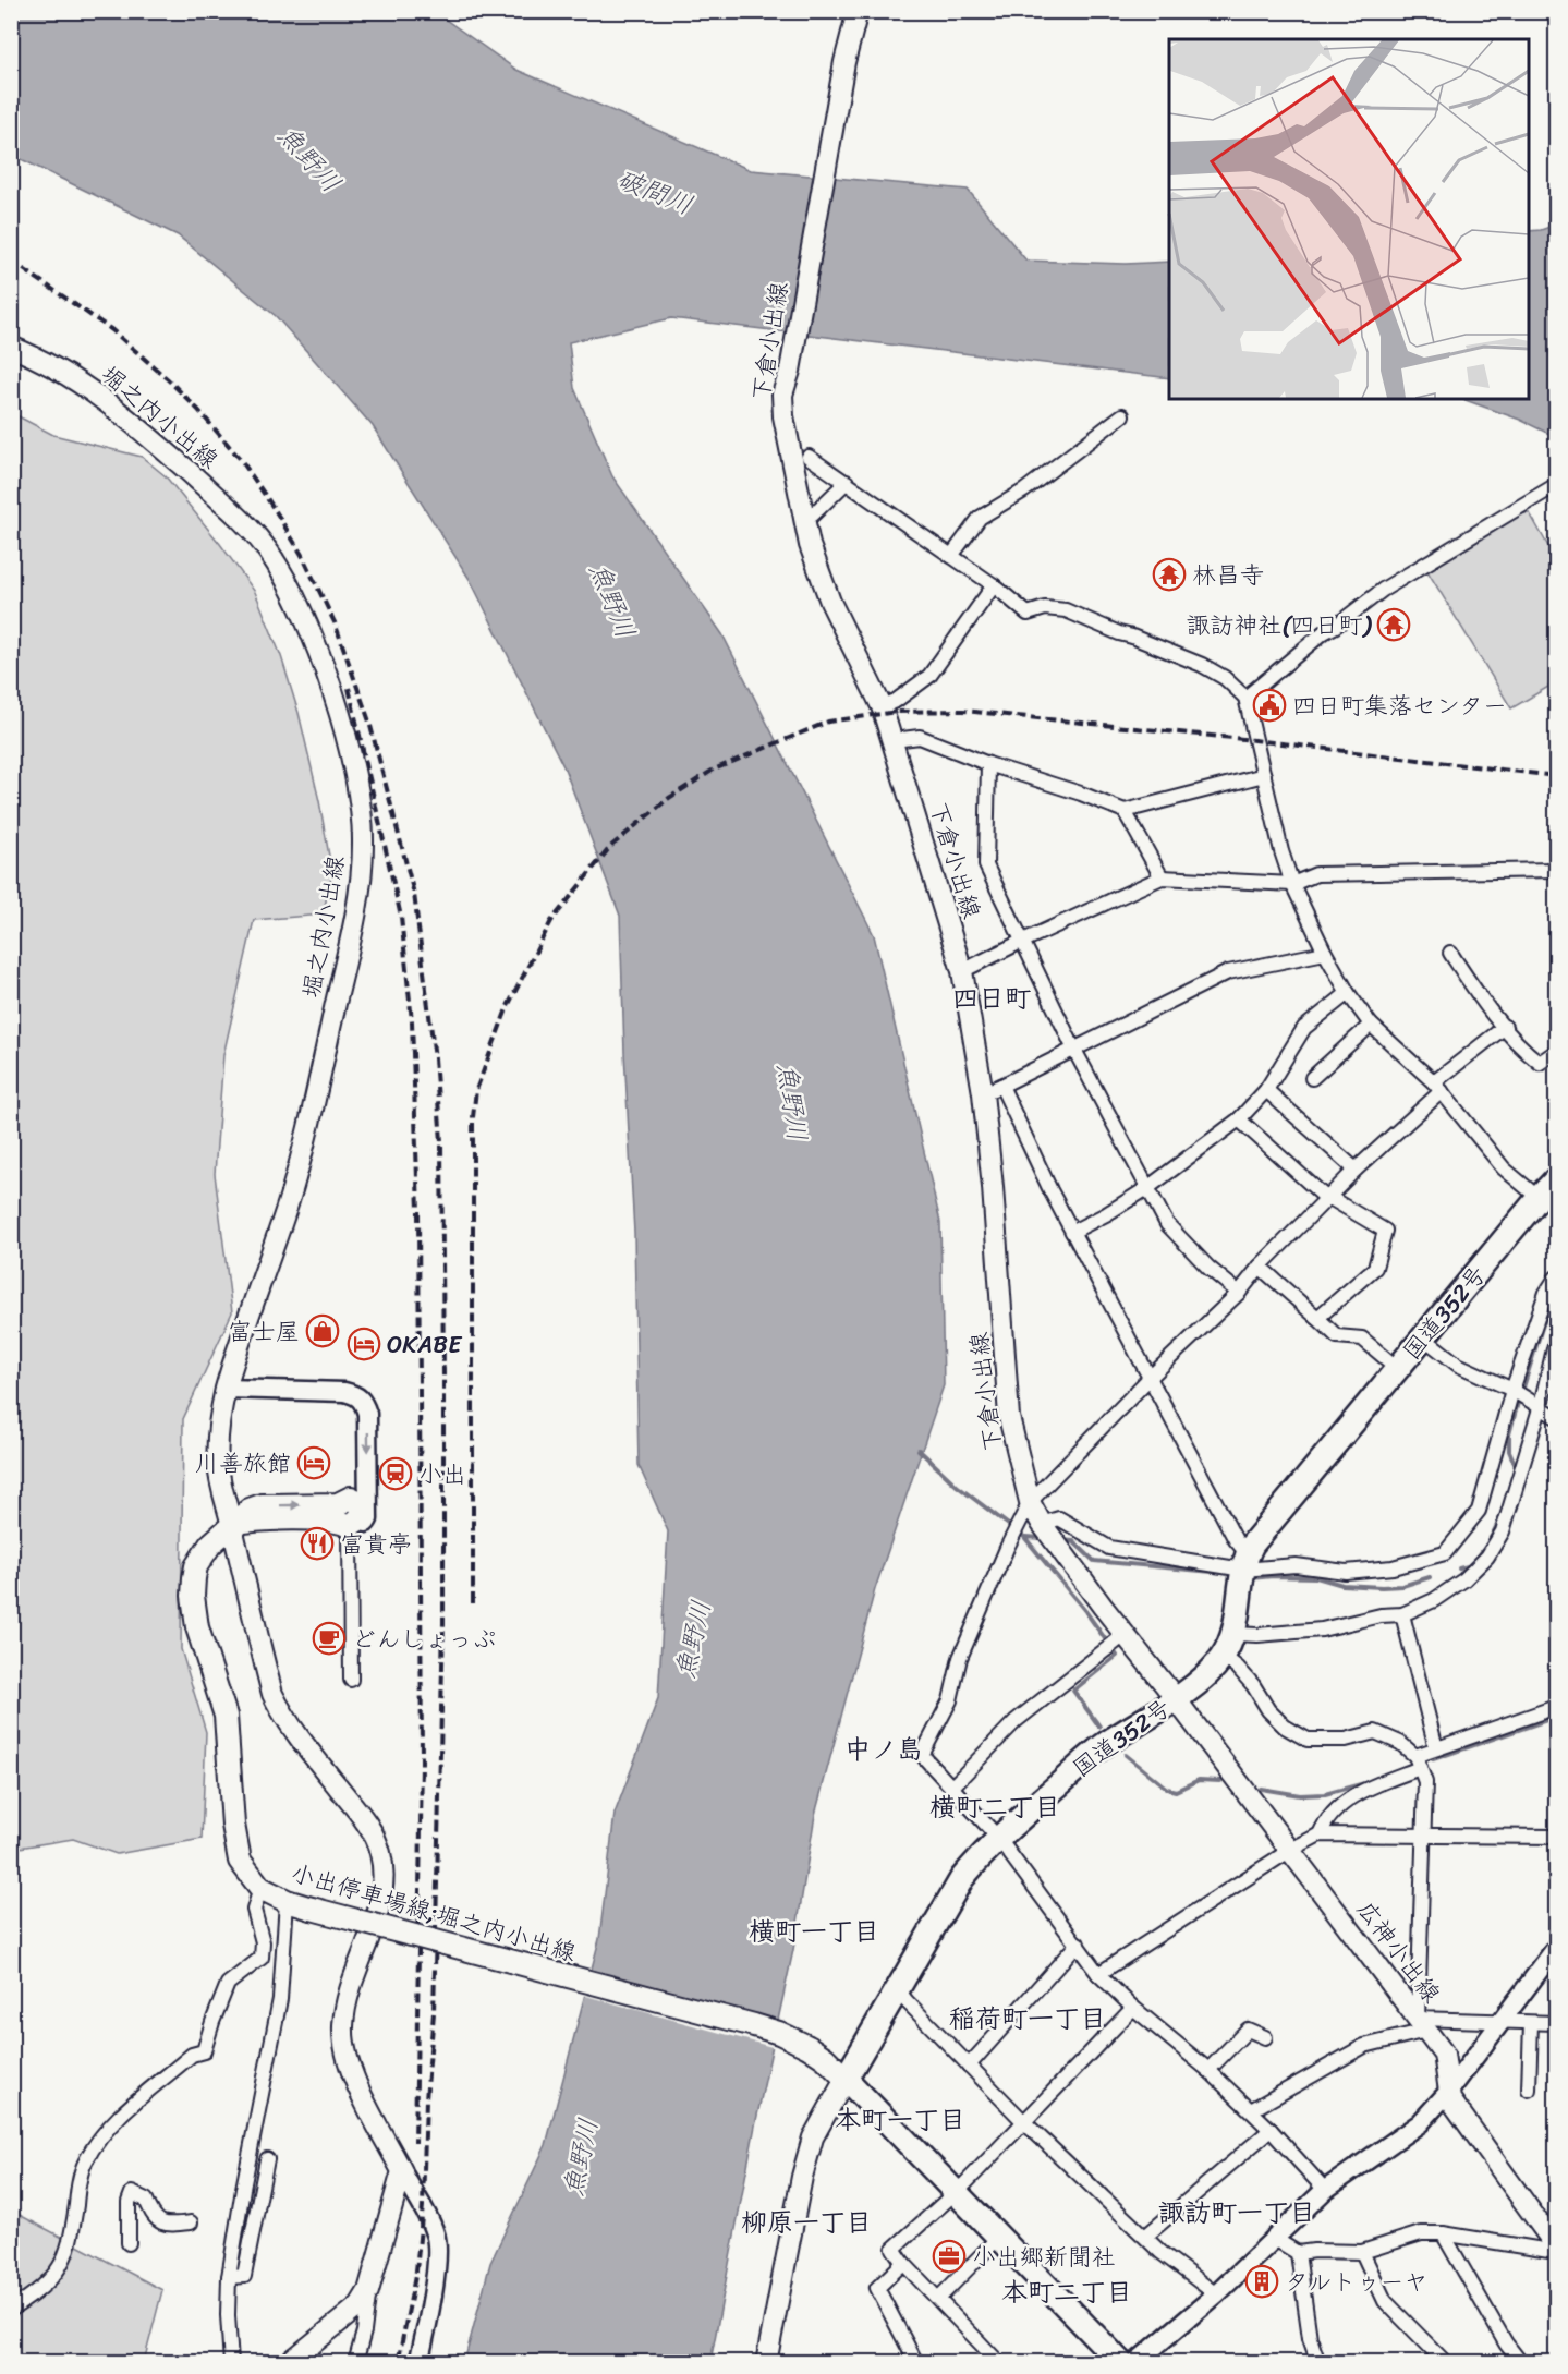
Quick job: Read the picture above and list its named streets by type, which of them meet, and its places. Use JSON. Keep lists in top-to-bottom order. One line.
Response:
{"streets":{"highway":["国道352号"],"main road":["下倉小出線","堀之内小出線","小出停車場線;堀之内小出線","広神小出線"]},"crossings":[["下倉小出線","国道352号"],["下倉小出線","広神小出線"],["堀之内小出線","小出停車場線;堀之内小出線"],["国道352号","小出停車場線;堀之内小出線"],["国道352号","広神小出線"]],"districts":["四日町","中ノ島","横町二丁目","横町一丁目","稲荷町一丁目","本町一丁目","諏訪町一丁目","柳原一丁目","本町二丁目"],"water":["魚野川","破間川"],"places":{"temple":["林昌寺","諏訪神社(四日町)"],"public building":["四日町集落センター"],"shop":["富士屋"],"hotel":["OKABE","川善旅館"],"station":["小出"],"restaurant":["富貴亭"],"cafe":["どんしょっぷ"],"office":["小出郷新聞社"],"building":["タルトゥーヤ"]}}
